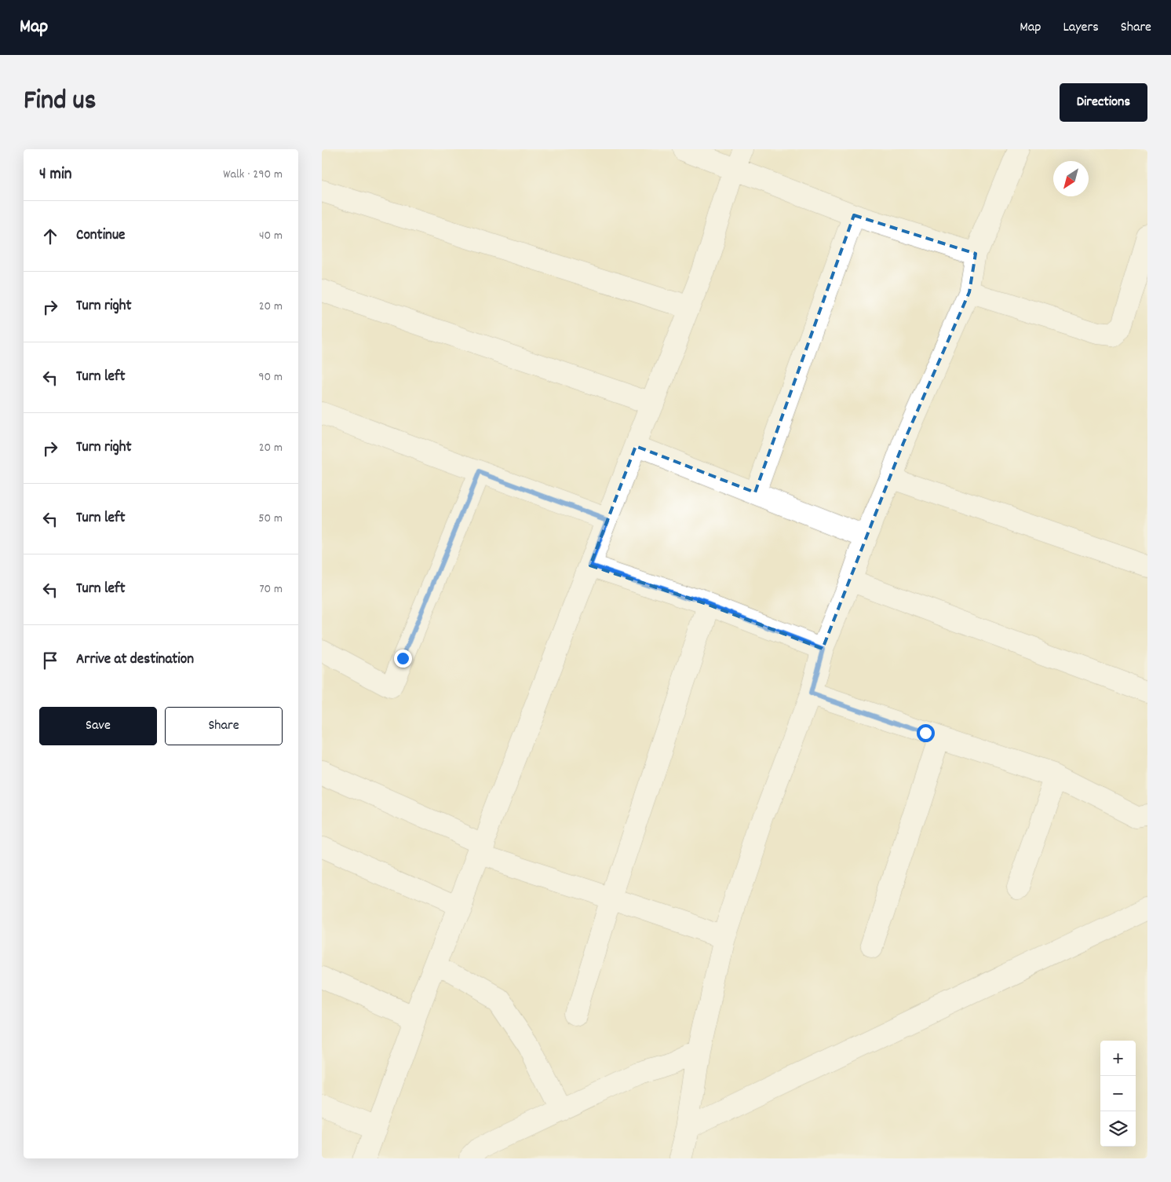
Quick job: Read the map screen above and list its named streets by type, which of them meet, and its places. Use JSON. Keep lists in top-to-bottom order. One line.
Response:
{"north":"bottom left","page":{"header":"Map","nav":["Map","Layers","Share"],"title":"Find us","buttons":["Directions",["Save","Share"]],"heading":["4 min","Walk · 290 m"],"list":[["Continue","40 m"],["Turn right","20 m"],["Turn left","90 m"],["Turn right","20 m"],["Turn left","50 m"],["Turn left","70 m"],"Arrive at destination"],"map_buttons":["+","−"]}}
